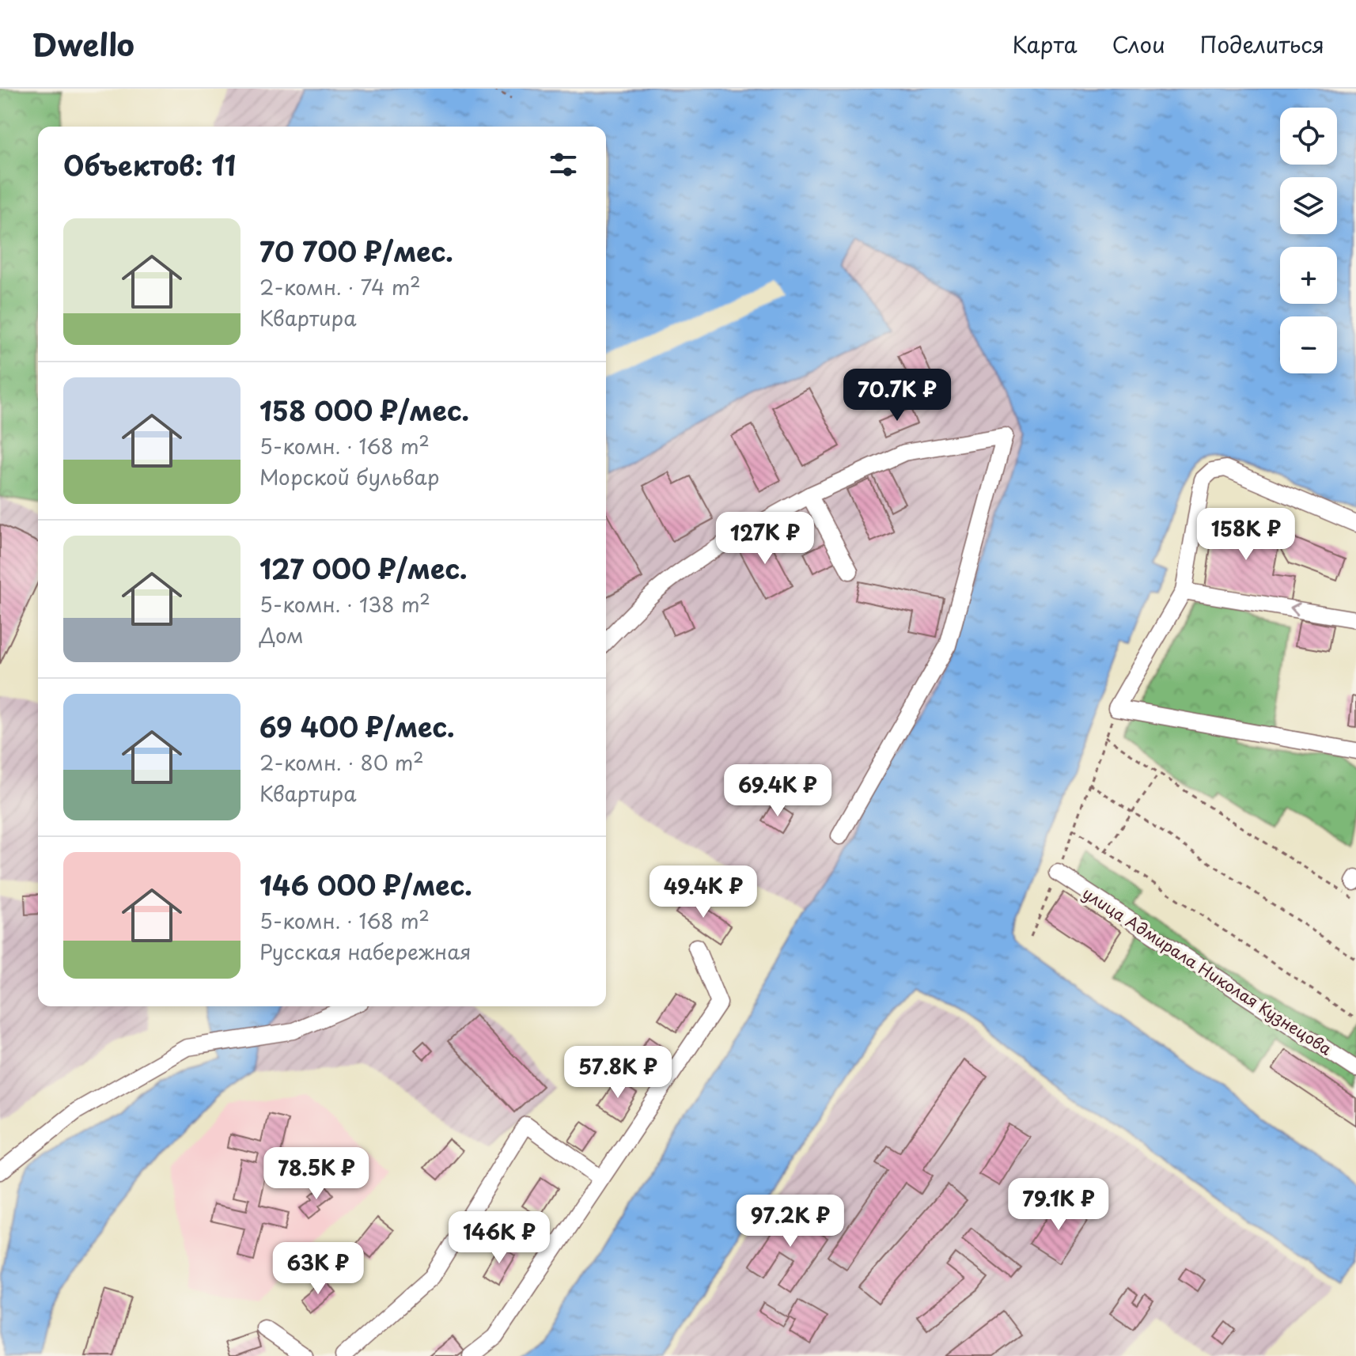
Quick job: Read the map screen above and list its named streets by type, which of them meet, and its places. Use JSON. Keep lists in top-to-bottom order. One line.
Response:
{"streets":{"street":["улица Адмирала Николая Кузнецова"]},"page":{"header":"Dwello","nav":["Карта","Слои","Поделиться"],"map_buttons":["+","−"],"heading":"Объектов: 11","list":[{"name":"70 700 ₽/мес.","note":"2-комн. · 74 m² · Квартира"},{"name":"158 000 ₽/мес.","note":"5-комн. · 168 m² · Морской бульвар"},{"name":"127 000 ₽/мес.","note":"5-комн. · 138 m² · Дом"},{"name":"69 400 ₽/мес.","note":"2-комн. · 80 m² · Квартира"},{"name":"146 000 ₽/мес.","note":"5-комн. · 168 m² · Русская набережная"}],"price":["70.7K ₽","158K ₽","127K ₽","69.4K ₽","49.4K ₽","57.8K ₽","78.5K ₽","79.1K ₽","97.2K ₽","146K ₽","63K ₽"]}}
